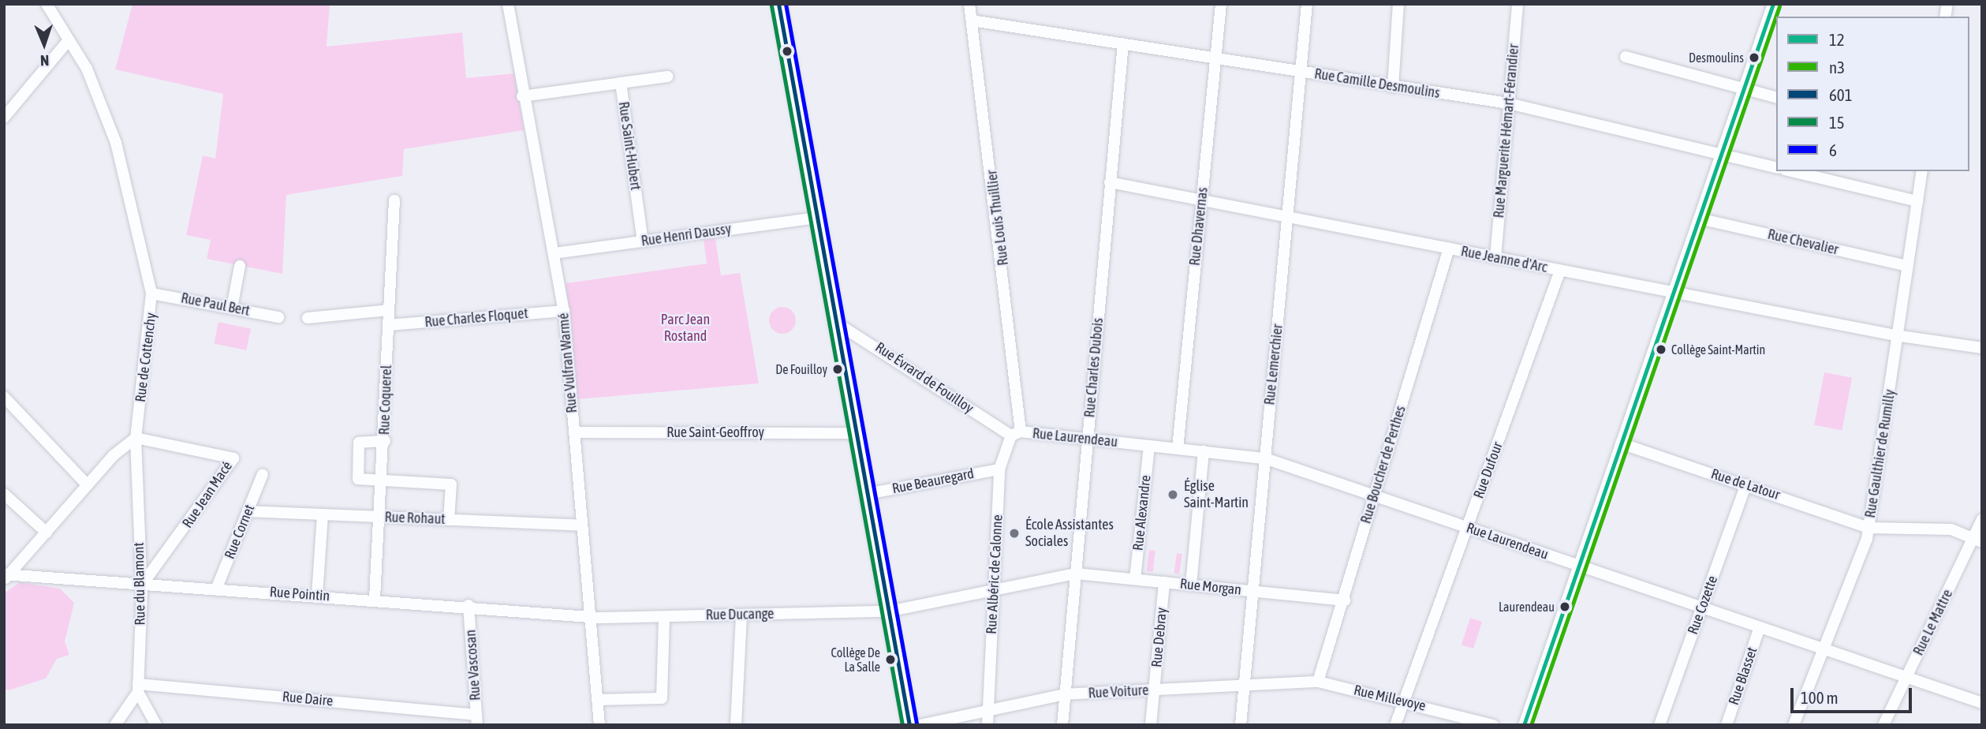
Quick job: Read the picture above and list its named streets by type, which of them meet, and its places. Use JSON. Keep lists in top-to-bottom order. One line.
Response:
{"streets":{"street":["Rue Camille Desmoulins","Rue Marguerite Hémart-Férandier","Rue Saint-Hubert","Rue Louis Thuillier","Rue Dhavernas","Rue Henri Daussy","Rue Chevalier","Rue Jeanne d'Arc","Rue Paul Bert","Rue Charles Floquet","Rue de Cottenchy","Rue Vulfran Warmé","Rue Lemerchier","Rue Charles Dubois","Rue Évrard de Fouilloy","Rue Coquerel","Rue Saint-Geoffroy","Rue Laurendeau","Rue Gaulthier de Rumilly","Rue Boucher de Perthes","Rue Dufour","Rue Beauregard","Rue de Latour","Rue Jean Macé","Rue Alexandre","Rue Rohaut","Rue Cornet","Rue Albéric de Calonne","Rue du Blamont","Rue Morgan","Rue Pointin","Rue Cozette","Rue Ducange","Rue Le Mattre","Rue Debray","Rue Vascosan","Rue Blasset","Rue Voiture","Rue Millevoye","Rue Daire"]},"crossings":[["Rue Camille Desmoulins","Rue Marguerite Hémart-Férandier"],["Rue Camille Desmoulins","Rue Louis Thuillier"],["Rue Camille Desmoulins","Rue Dhavernas"],["Rue Camille Desmoulins","Rue Lemerchier"],["Rue Camille Desmoulins","Rue Charles Dubois"],["Rue Marguerite Hémart-Férandier","Rue Jeanne d'Arc"],["Rue Saint-Hubert","Rue Henri Daussy"],["Rue Saint-Hubert","Rue Vulfran Warmé"],["Rue Louis Thuillier","Rue Évrard de Fouilloy"],["Rue Louis Thuillier","Rue Laurendeau"],["Rue Louis Thuillier","Rue Albéric de Calonne"],["Rue Dhavernas","Rue Jeanne d'Arc"],["Rue Dhavernas","Rue Laurendeau"],["Rue Henri Daussy","Rue Vulfran Warmé"],["Rue Chevalier","Rue Gaulthier de Rumilly"],["Rue Jeanne d'Arc","Rue Lemerchier"],["Rue Jeanne d'Arc","Rue Charles Dubois"],["Rue Jeanne d'Arc","Rue Gaulthier de Rumilly"],["Rue Jeanne d'Arc","Rue Boucher de Perthes"],["Rue Jeanne d'Arc","Rue Dufour"],["Rue Paul Bert","Rue de Cottenchy"],["Rue Charles Floquet","Rue Vulfran Warmé"],["Rue Charles Floquet","Rue Coquerel"],["Rue de Cottenchy","Rue Jean Macé"],["Rue de Cottenchy","Rue du Blamont"],["Rue Vulfran Warmé","Rue Saint-Geoffroy"],["Rue Vulfran Warmé","Rue Rohaut"],["Rue Vulfran Warmé","Rue Pointin"],["Rue Vulfran Warmé","Rue Ducange"],["Rue Lemerchier","Rue Laurendeau"],["Rue Lemerchier","Rue Morgan"],["Rue Lemerchier","Rue Voiture"],["Rue Charles Dubois","Rue Laurendeau"],["Rue Charles Dubois","Rue Morgan"],["Rue Charles Dubois","Rue Voiture"],["Rue Évrard de Fouilloy","Rue Laurendeau"],["Rue Évrard de Fouilloy","Rue Albéric de Calonne"],["Rue Coquerel","Rue Rohaut"],["Rue Coquerel","Rue Pointin"],["Rue Laurendeau","Rue Gaulthier de Rumilly"],["Rue Laurendeau","Rue Boucher de Perthes"],["Rue Laurendeau","Rue Dufour"],["Rue Laurendeau","Rue Alexandre"],["Rue Laurendeau","Rue Albéric de Calonne"],["Rue Laurendeau","Rue Cozette"],["Rue Laurendeau","Rue Le Mattre"],["Rue Laurendeau","Rue Blasset"],["Rue Gaulthier de Rumilly","Rue de Latour"],["Rue Boucher de Perthes","Rue Morgan"],["Rue Boucher de Perthes","Rue Voiture"],["Rue Boucher de Perthes","Rue Millevoye"],["Rue Dufour","Rue Millevoye"],["Rue Beauregard","Rue Albéric de Calonne"],["Rue de Latour","Rue Cozette"],["Rue de Latour","Rue Le Mattre"],["Rue Jean Macé","Rue du Blamont"],["Rue Jean Macé","Rue Pointin"],["Rue Alexandre","Rue Morgan"],["Rue Rohaut","Rue Cornet"],["Rue Cornet","Rue Pointin"],["Rue Albéric de Calonne","Rue Morgan"],["Rue Albéric de Calonne","Rue Ducange"],["Rue Albéric de Calonne","Rue Voiture"],["Rue du Blamont","Rue Pointin"],["Rue du Blamont","Rue Daire"],["Rue Morgan","Rue Ducange"],["Rue Morgan","Rue Debray"],["Rue Pointin","Rue Ducange"],["Rue Pointin","Rue Vascosan"],["Rue Debray","Rue Voiture"],["Rue Vascosan","Rue Daire"],["Rue Voiture","Rue Millevoye"]],"parks":["Parc Jean Rostand"],"places":["Desmoulins","Collège Saint-Martin","De Fouilloy","Église Saint-Martin","École Assistantes Sociales","Laurendeau","Collège De La Salle"],"lines":["transit line 12","transit line 601","transit line 6","transit line 15","transit line n3"],"legend":["12","n3","601","15","6"],"scale_bar":"100 m","north":"bottom"}
